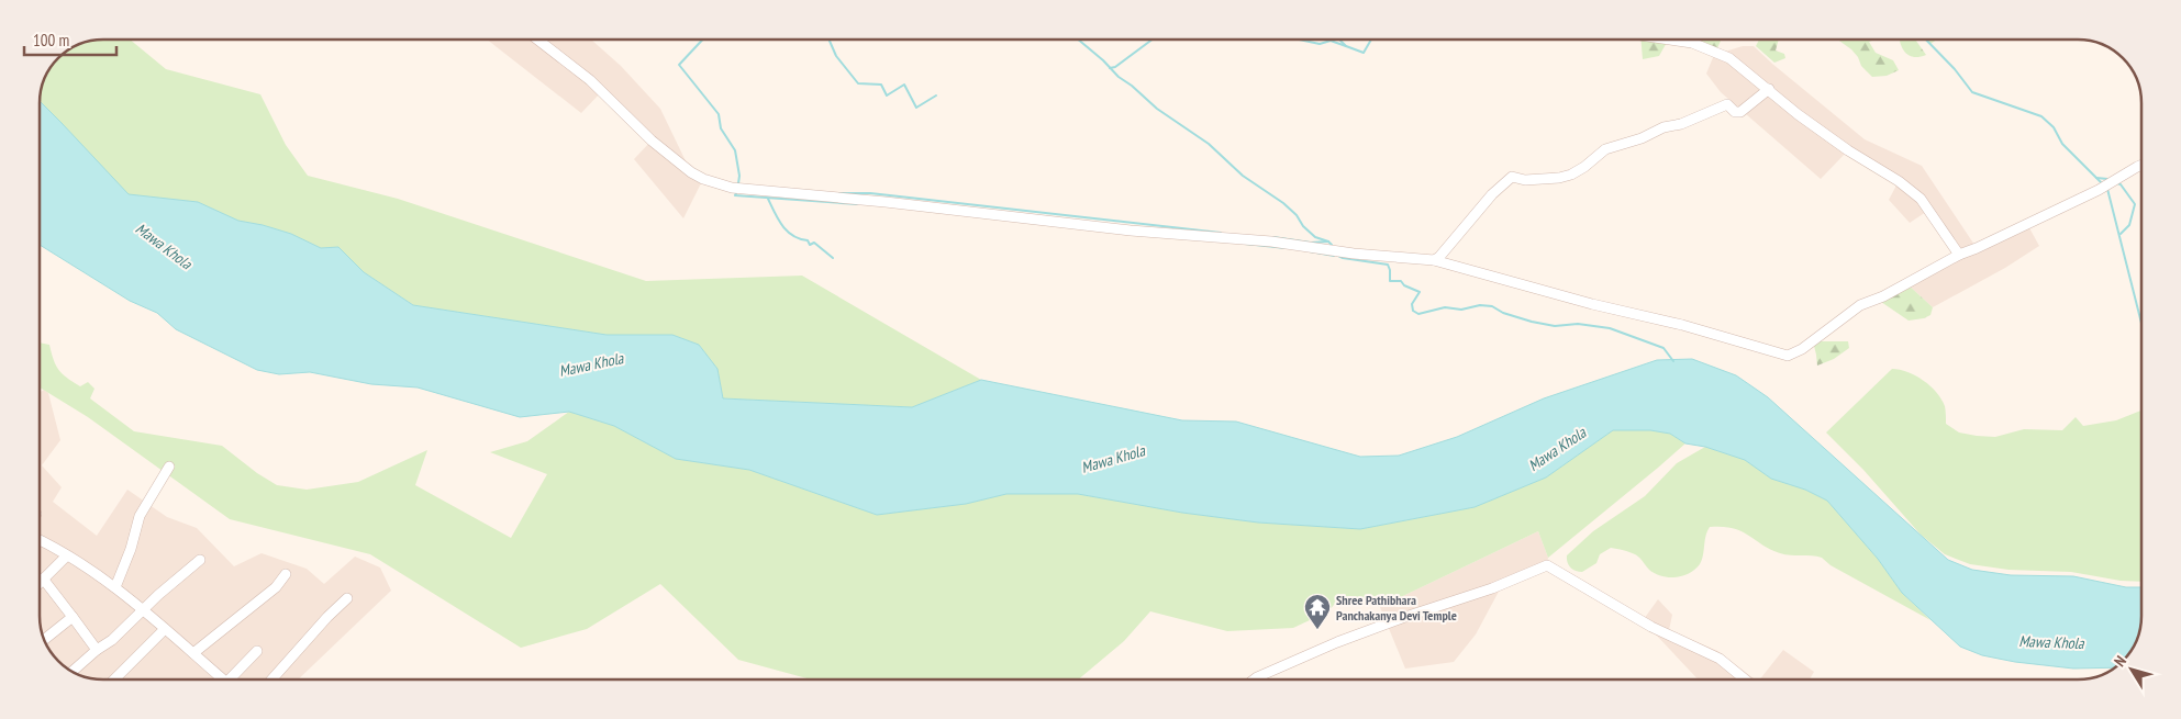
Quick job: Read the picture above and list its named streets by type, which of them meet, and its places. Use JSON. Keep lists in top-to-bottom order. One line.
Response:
{"water":["Mawa Khola"],"places":{"temple":["Shree Pathibhara Panchakanya Devi Temple"]},"scale_bar":"100 m","north":"top left"}
